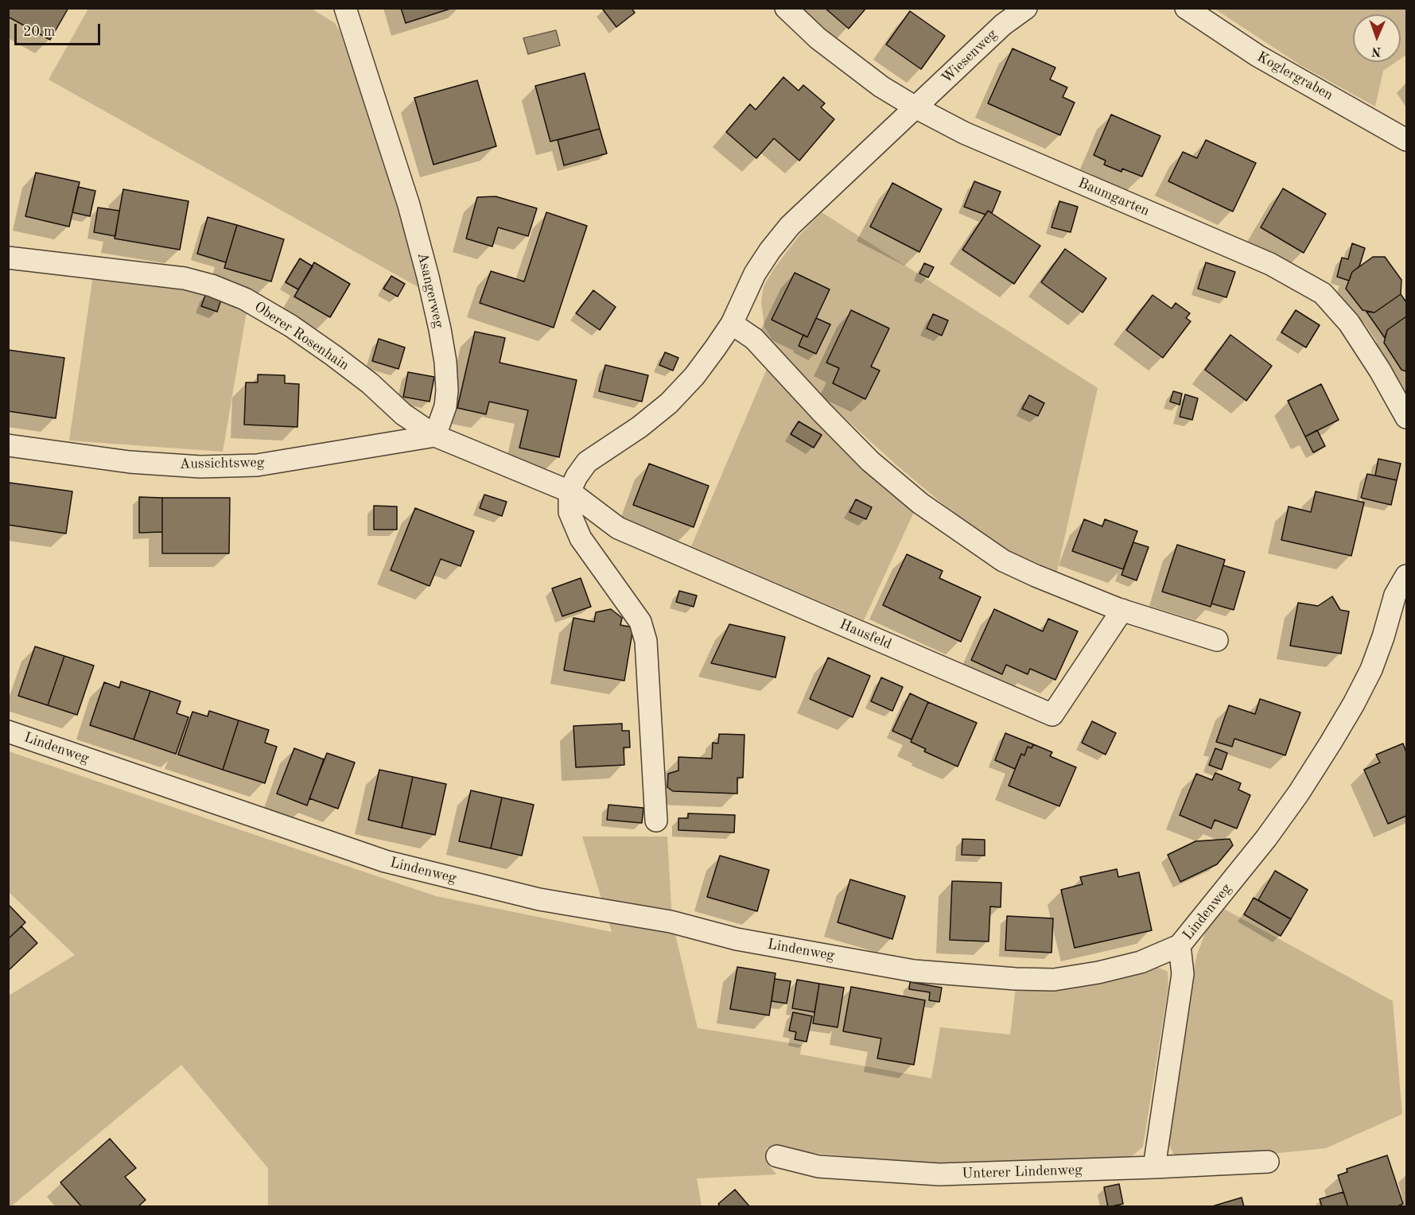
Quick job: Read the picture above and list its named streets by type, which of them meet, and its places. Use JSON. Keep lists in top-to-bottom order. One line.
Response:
{"streets":{"street":["Wiesenweg","Koglergraben","Baumgarten","Asangerweg","Oberer Rosenhain","Aussichtsweg","Hausfeld","Lindenweg","Unterer Lindenweg"]},"crossings":[["Wiesenweg","Baumgarten"],["Wiesenweg","Hausfeld"],["Asangerweg","Oberer Rosenhain"],["Asangerweg","Aussichtsweg"],["Oberer Rosenhain","Aussichtsweg"]],"scale_bar":"20 m","north":"bottom"}
